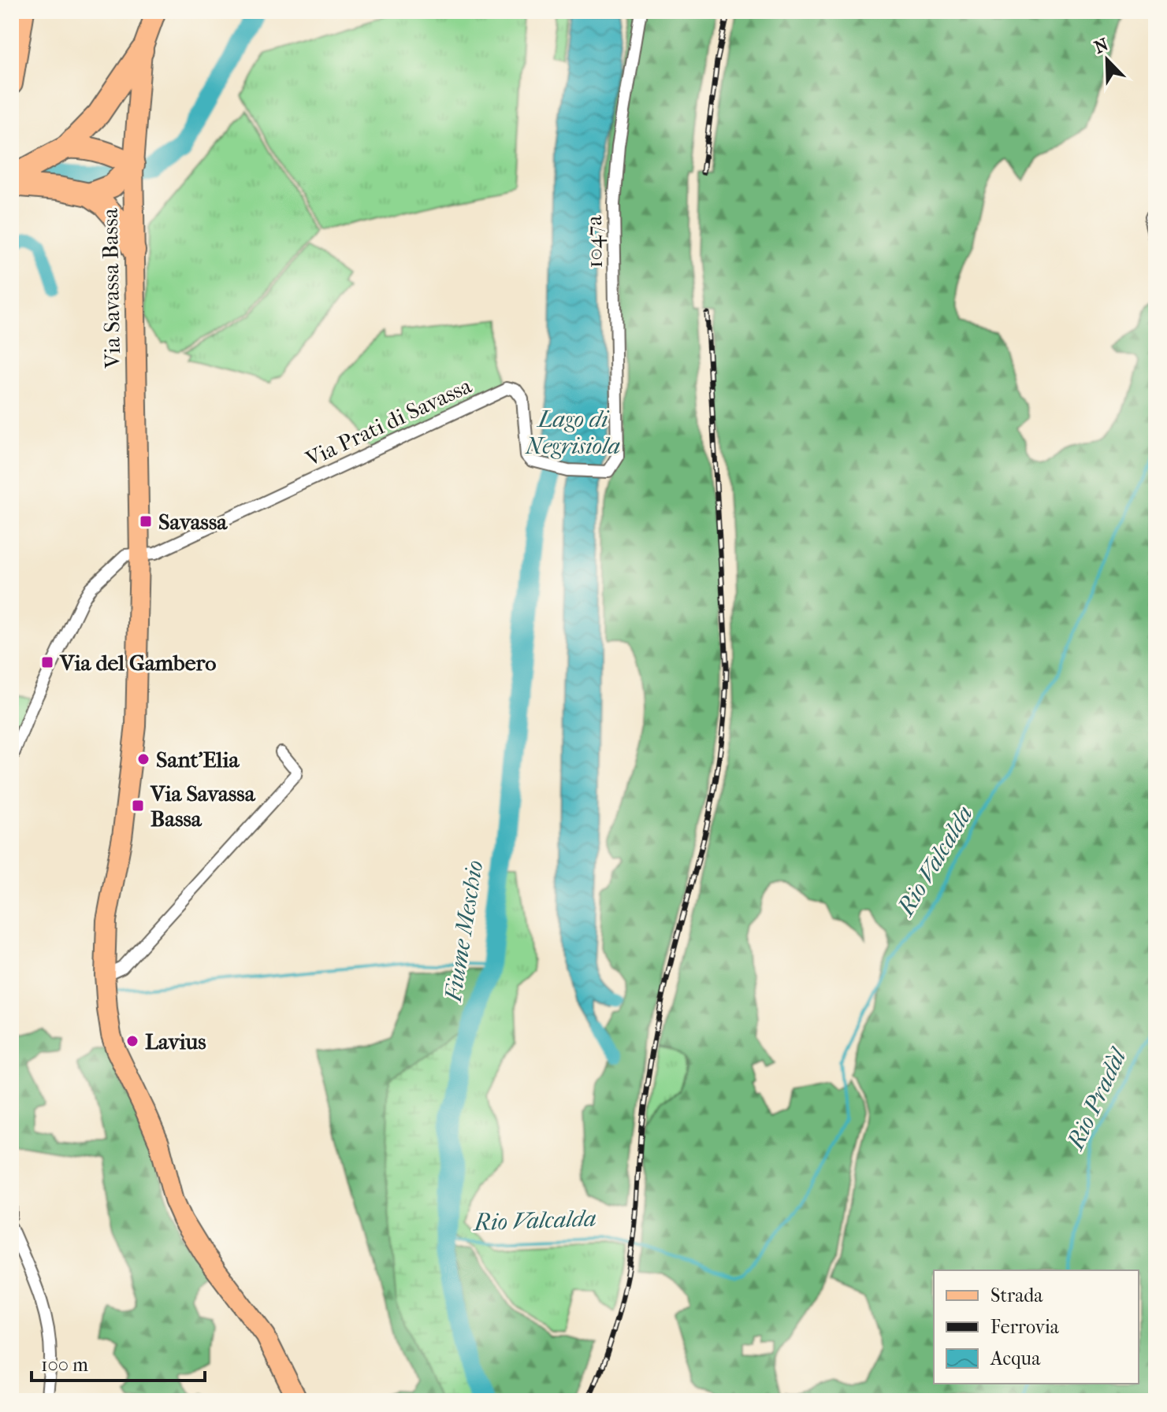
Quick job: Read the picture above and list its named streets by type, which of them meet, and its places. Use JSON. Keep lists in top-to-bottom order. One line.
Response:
{"streets":{"main road":["Via Savassa Bassa"],"street":["1047a","Via Prati di Savassa"]},"crossings":[["1047a","Via Prati di Savassa"],["Via Savassa Bassa","Via Prati di Savassa"]],"water":["Lago di Negrisiola","Rio Valcalda","Fiume Meschio","Rio Pradàl"],"places":{"transit":["Savassa","Via del Gambero","Via Savassa Bassa"],"other":["Sant'Elia","Lavius"]},"legend":["Strada","Ferrovia","Acqua"],"scale_bar":"100 m","north":"top left"}
